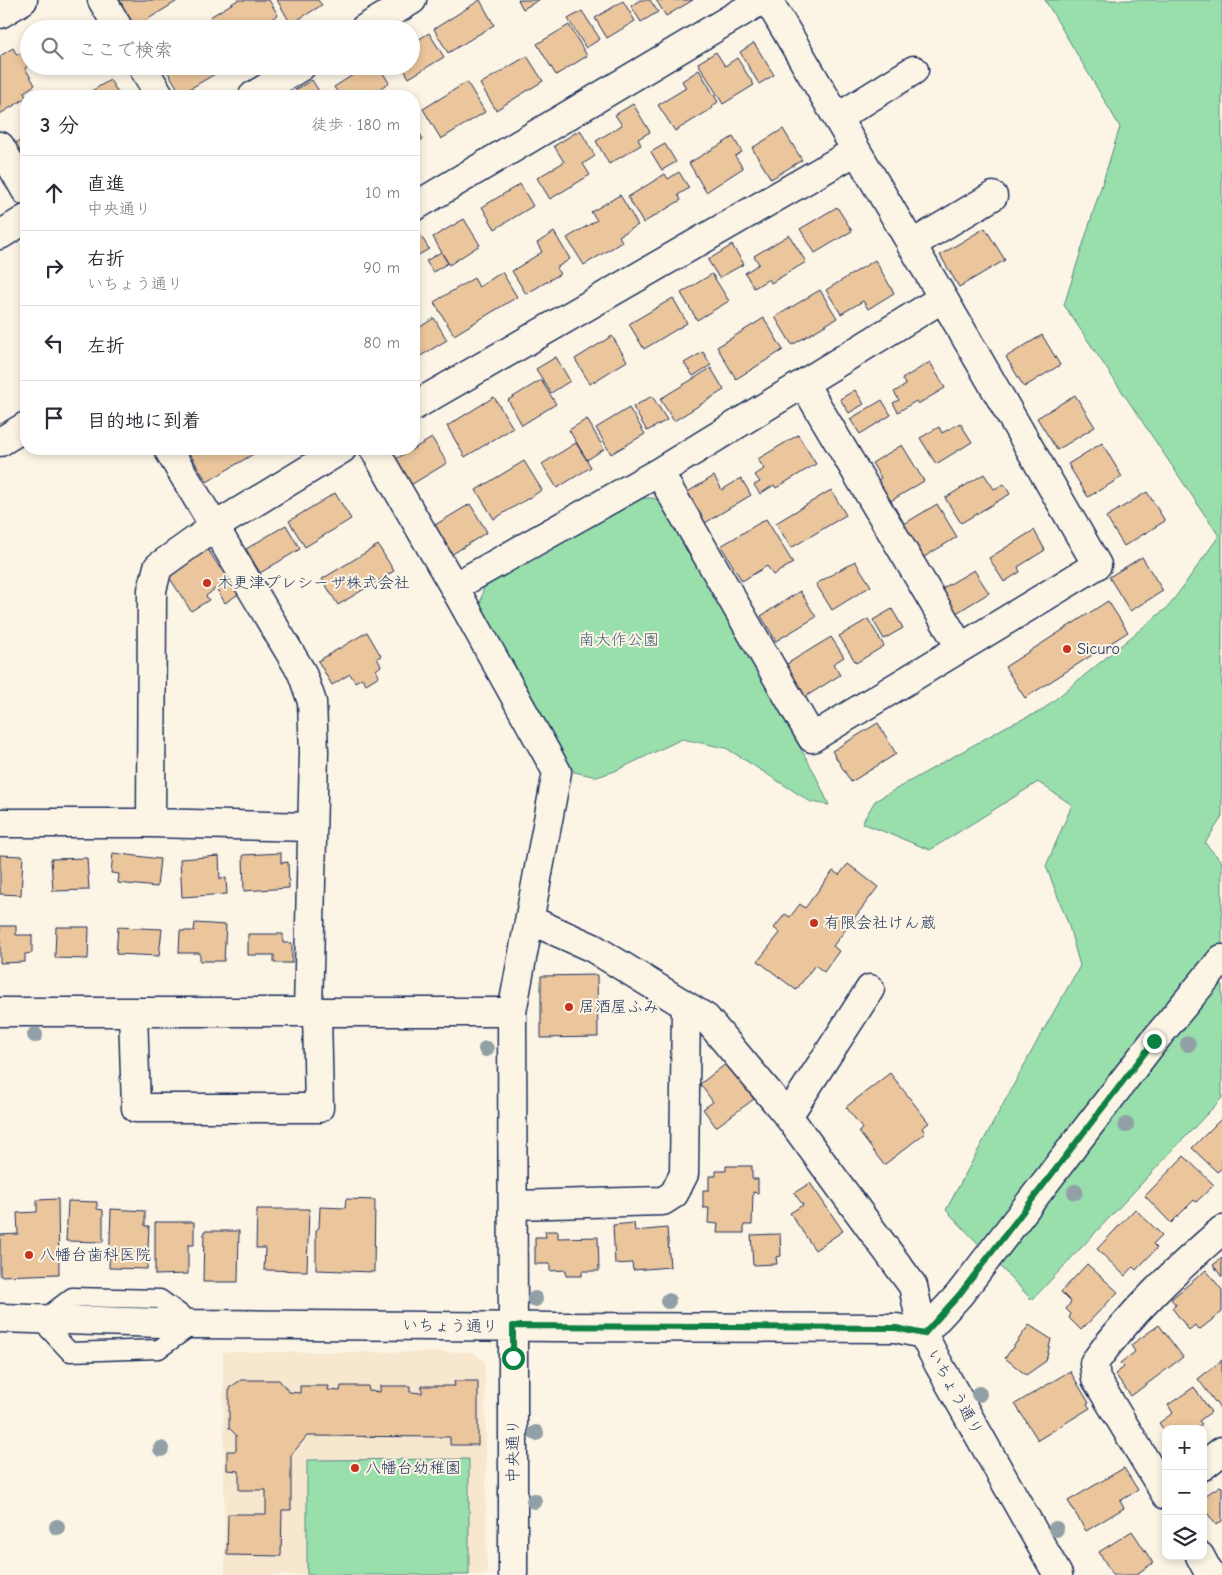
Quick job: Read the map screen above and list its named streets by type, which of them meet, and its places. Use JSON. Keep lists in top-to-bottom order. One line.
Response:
{"streets":{"street":["いちょう通り","中央通り"]},"crossings":[["いちょう通り","中央通り"]],"parks":["南大作公園"],"places":["木更津プレシーザ株式会社","Sicuro","有限会社けん蔵","居酒屋ふみ","八幡台歯科医院","八幡台幼稚園"],"page":{"search":"ここで検索","heading":["3 分","徒歩 · 180 m"],"list":[["直進","中央通り","10 m"],["右折","いちょう通り","90 m"],["左折","80 m"],"目的地に到着"],"map_buttons":["+","−"]}}
